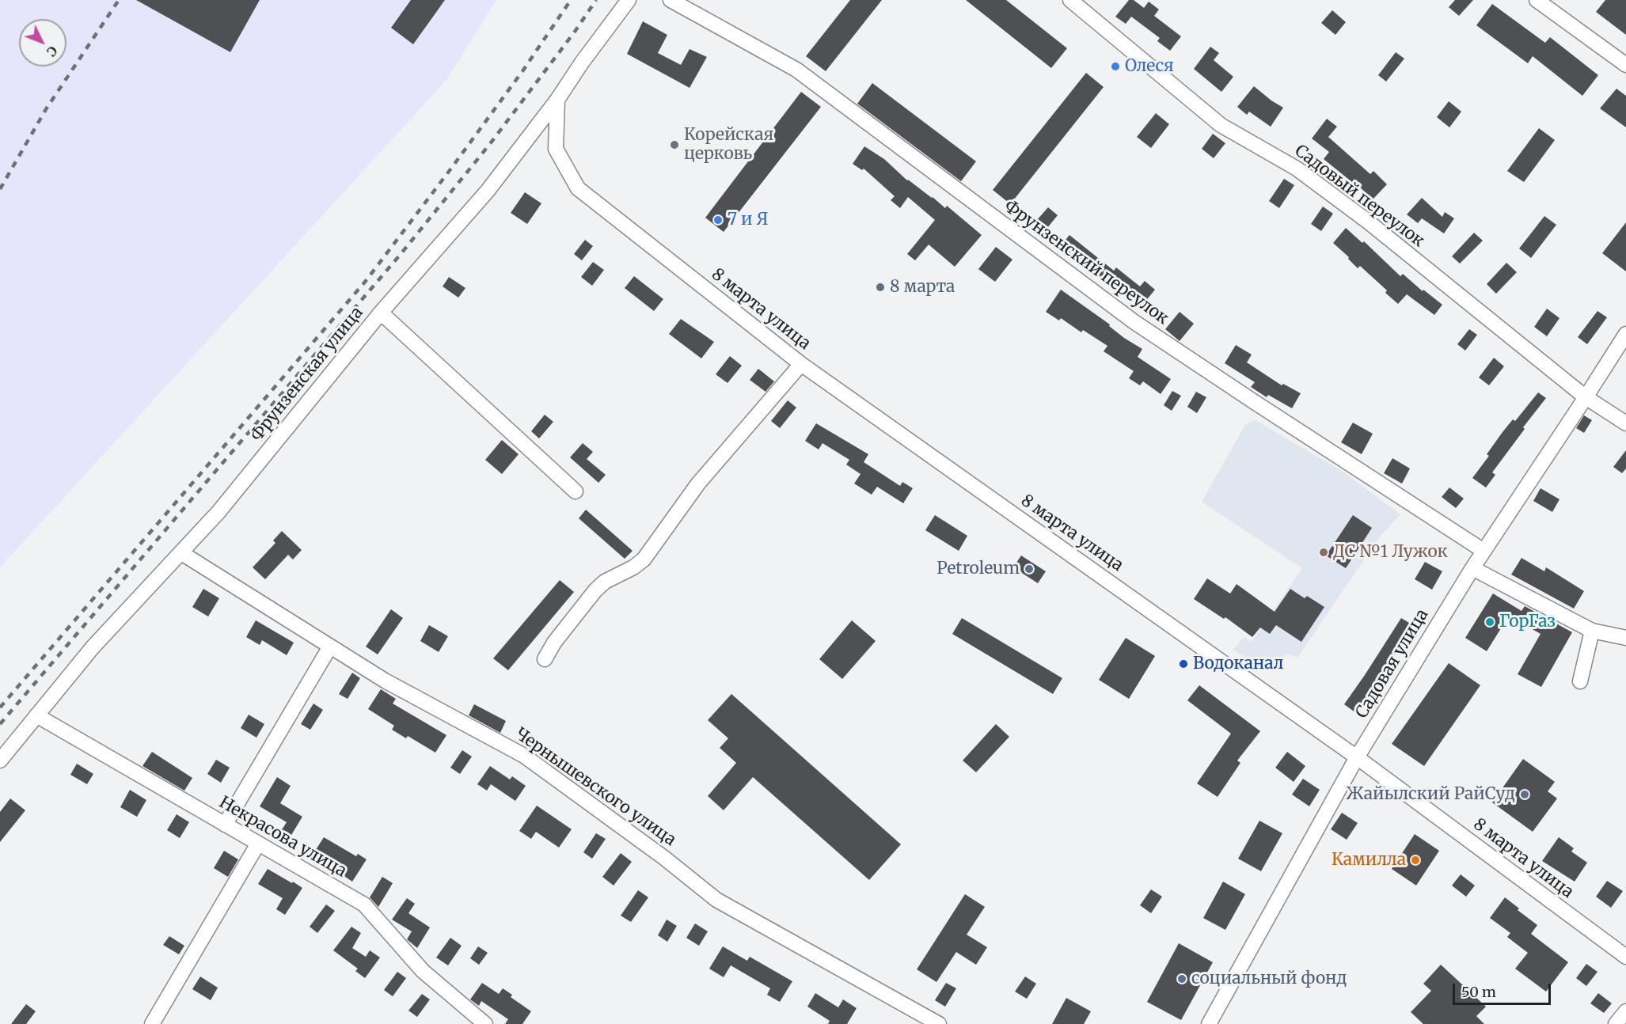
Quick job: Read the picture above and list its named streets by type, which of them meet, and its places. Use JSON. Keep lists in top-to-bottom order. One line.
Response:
{"streets":{"street":["Садовый переулок","Фрунзенский переулок","8 марта улица","Фрунзенская улица","Садовая улица","Чернышевского улица","Некрасова улица"]},"crossings":[["Садовый переулок","Садовая улица"],["Фрунзенский переулок","Садовая улица"],["8 марта улица","Фрунзенская улица"],["8 марта улица","Садовая улица"],["Фрунзенская улица","Чернышевского улица"],["Фрунзенская улица","Некрасова улица"]],"places":["Олеся","Корейская церковь","7 и Я","8 марта","ДС №1 Лужок","Petroleum","ГорГаз","Водоканал","Жайылский РайСуд","Камилла","социальный фонд"],"scale_bar":"50 m","north":"bottom right"}
